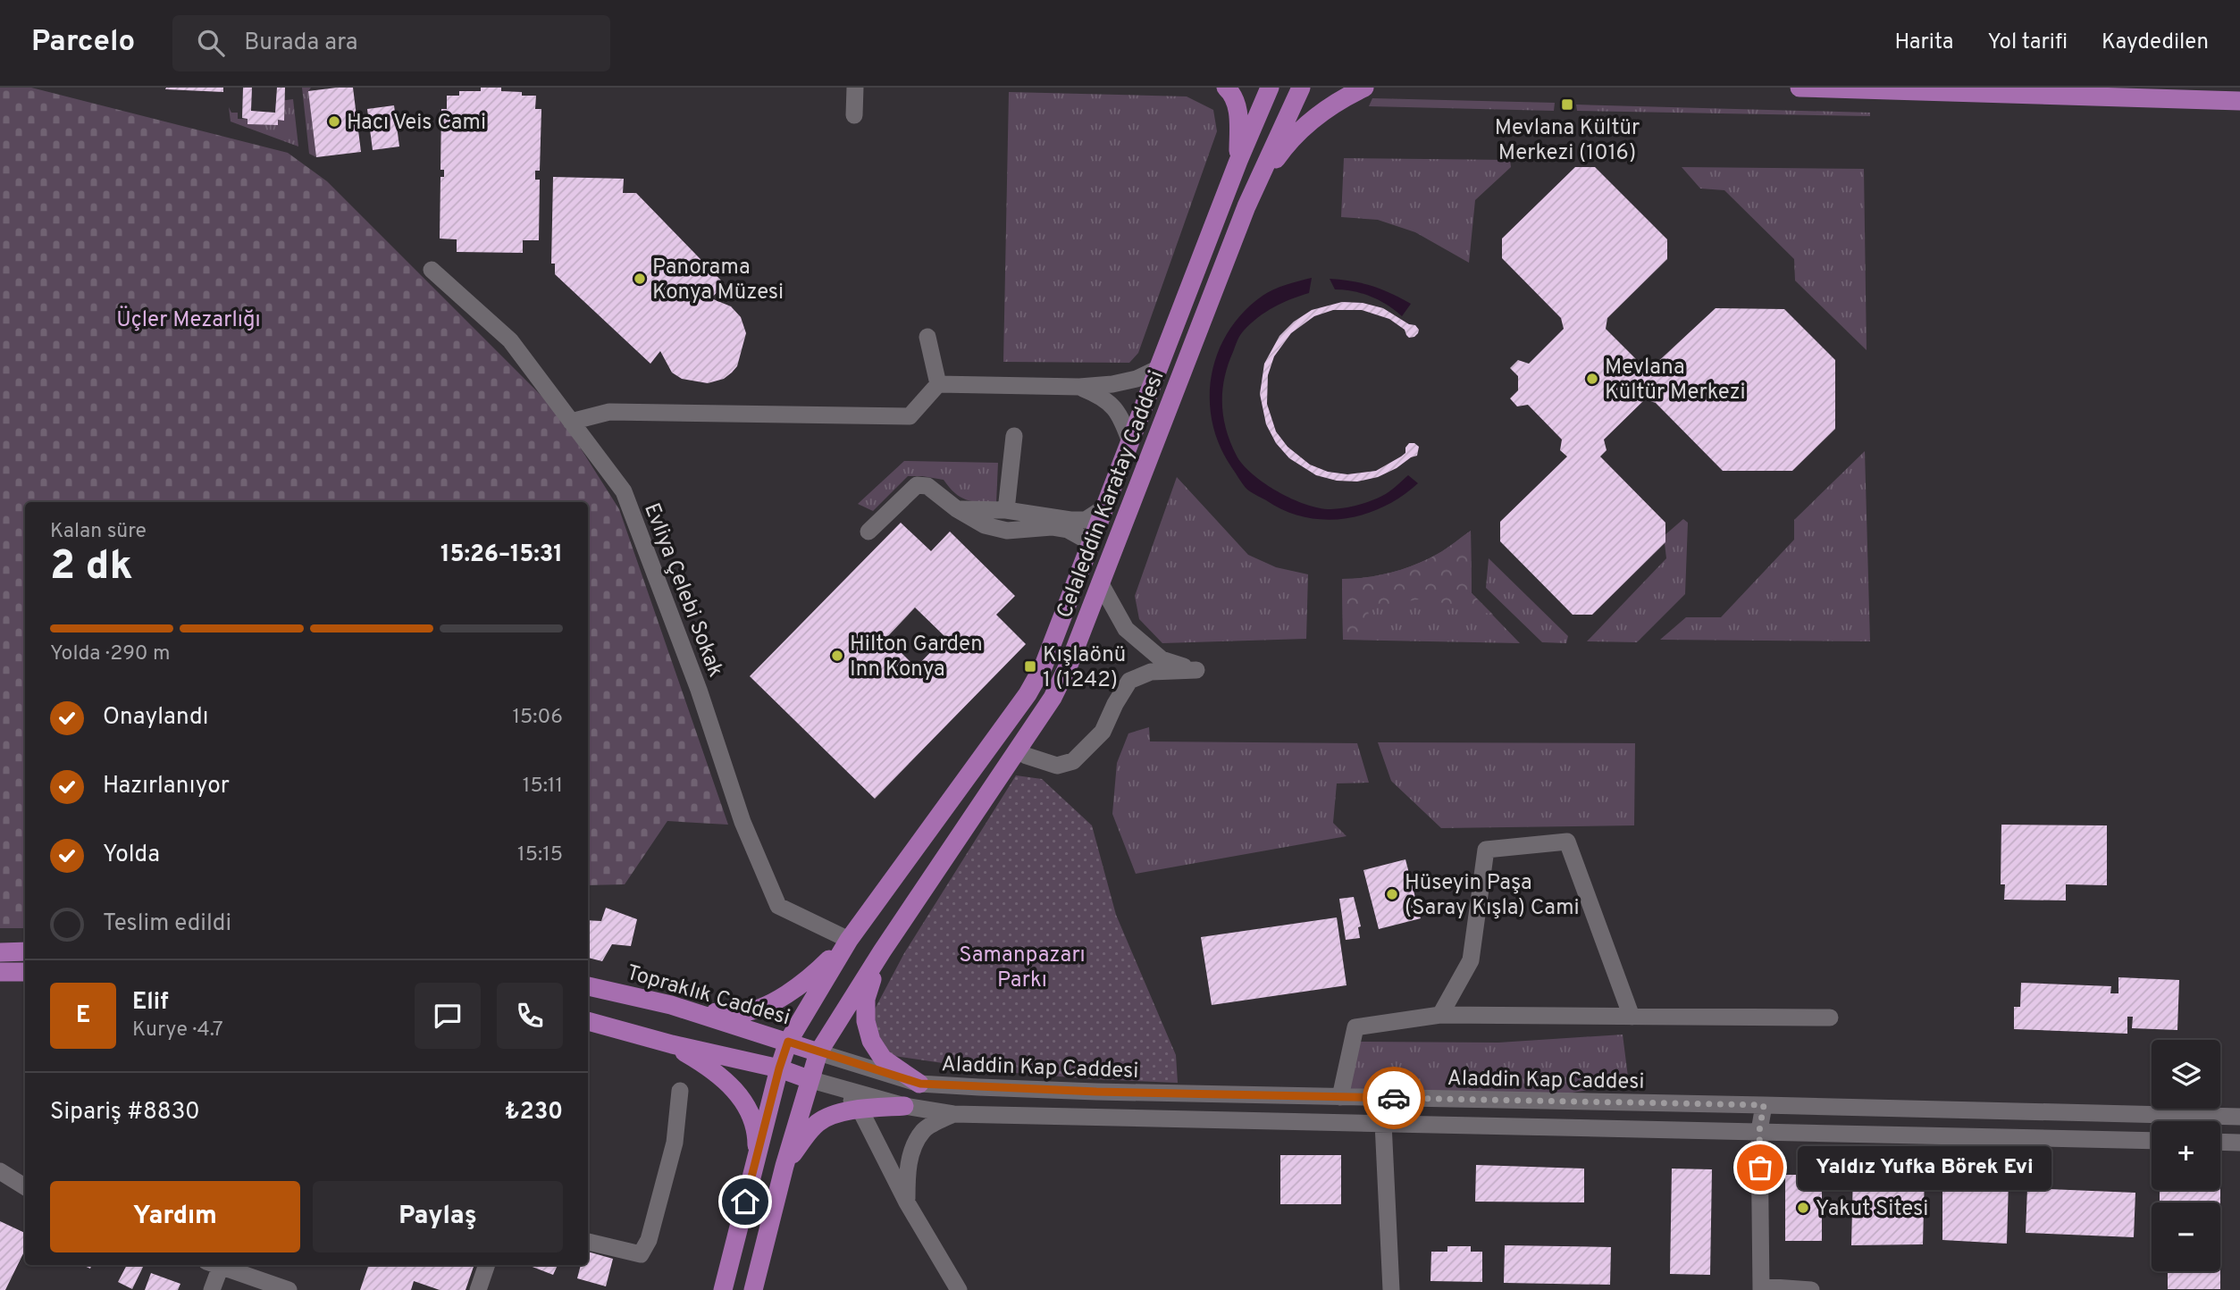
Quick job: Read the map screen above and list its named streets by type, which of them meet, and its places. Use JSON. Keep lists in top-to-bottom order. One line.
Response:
{"streets":{"main road":["Celaleddin Karatay Caddesi","Topraklık Caddesi"],"street":["Evliya Çelebi Sokak","Aladdin Kap Caddesi"]},"crossings":[["Celaleddin Karatay Caddesi","Evliya Çelebi Sokak"],["Celaleddin Karatay Caddesi","Topraklık Caddesi"],["Celaleddin Karatay Caddesi","Aladdin Kap Caddesi"],["Topraklık Caddesi","Aladdin Kap Caddesi"]],"parks":["Üçler Mezarlığı","Samanpazarı Parkı"],"places":{"transit":["Mevlana Kültür Merkezi (1016)","Kışlaönü 1 (1242)"],"other":["Hacı Veis Cami","Panorama Konya Müzesi","Mevlana Kültür Merkezi","Hilton Garden Inn Konya","Hüseyin Paşa (Saray Kışla) Cami","Yaldız Yufka Börek Evi","Yakut Sitesi"]},"page":{"header":"Parcelo","search":"Burada ara","nav":["Harita","Yol tarifi","Kaydedilen"],"heading":["2 dk","Kalan süre","15:26–15:31"],"panel":["Elif","Kurye · 4.7","Sipariş #8830","₺230"],"bar":"Yolda · 290 m","list":[["Onaylandı","15:06"],["Hazırlanıyor","15:11"],["Yolda","15:15"],"Teslim edildi"],"round":"E","map_buttons":["+","−"],"bubble":"Yaldız Yufka Börek Evi","buttons":["Yardım","Paylaş"]}}
